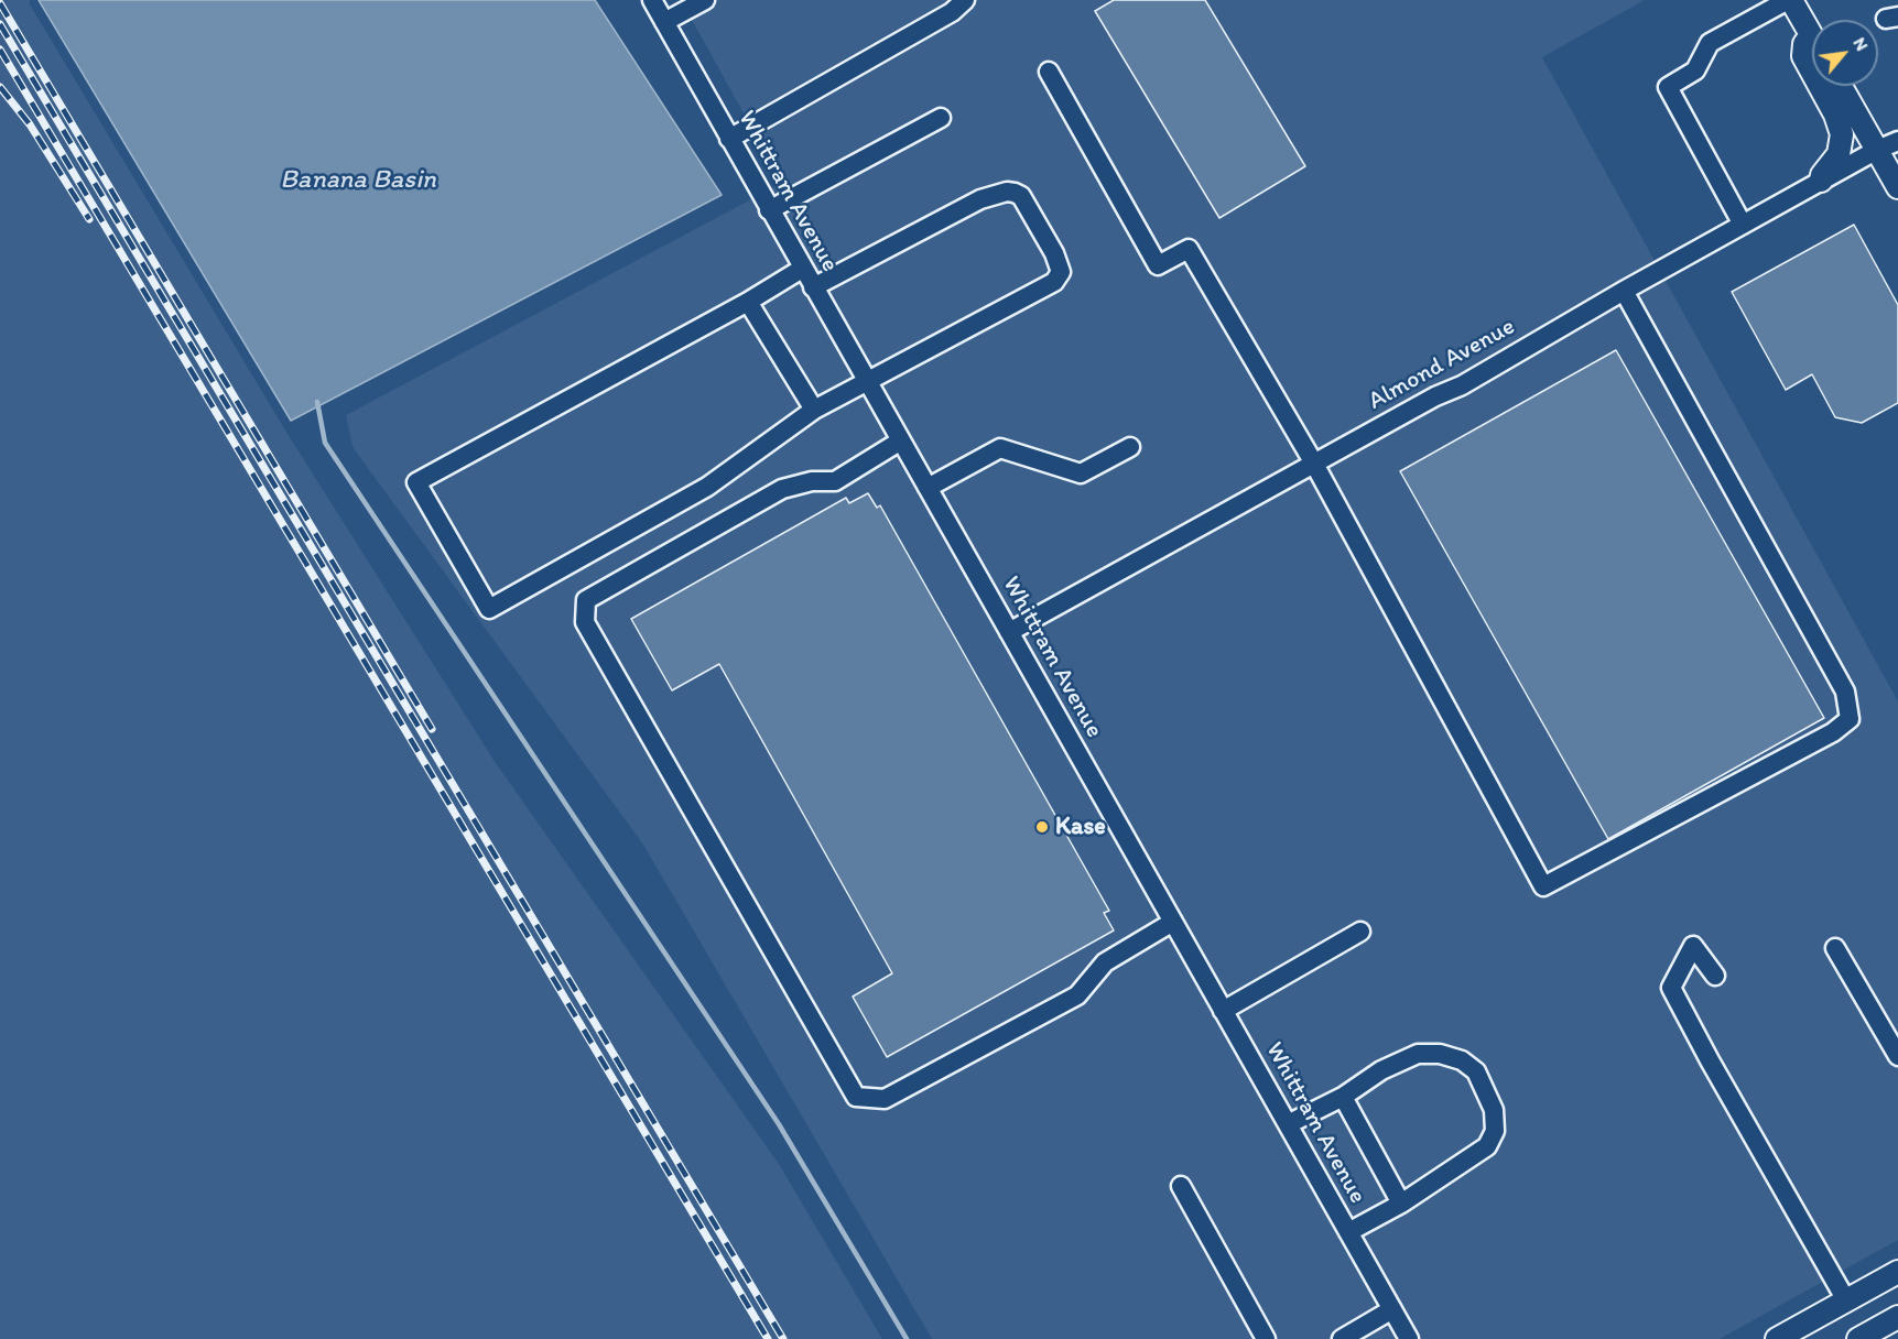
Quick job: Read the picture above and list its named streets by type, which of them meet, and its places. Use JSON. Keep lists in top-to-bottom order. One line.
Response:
{"streets":{"street":["Whittram Avenue","Almond Avenue"]},"crossings":[["Whittram Avenue","Almond Avenue"]],"water":["Banana Basin"],"places":["Kase"],"north":"top right"}
